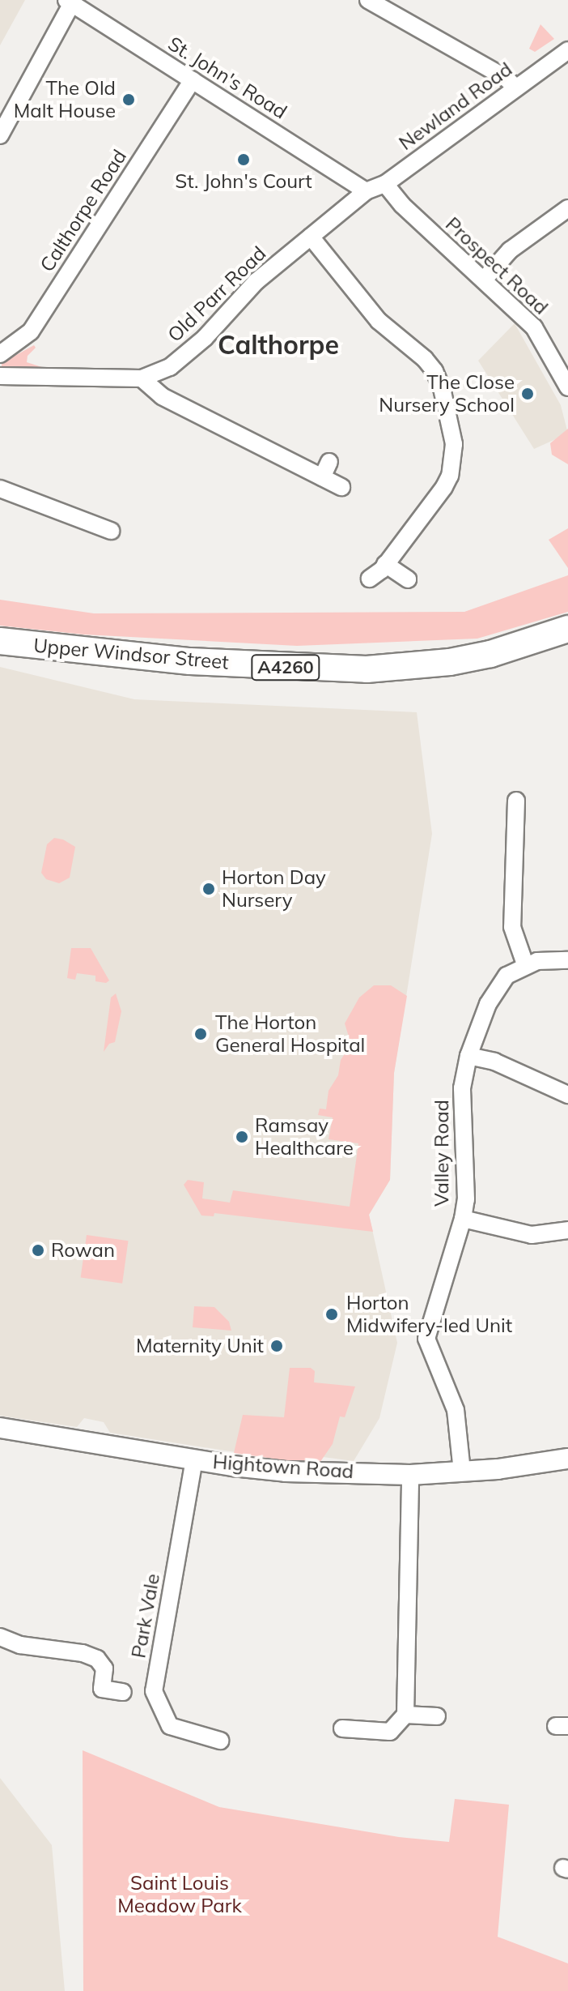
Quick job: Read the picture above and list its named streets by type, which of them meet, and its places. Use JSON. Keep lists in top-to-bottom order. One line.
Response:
{"streets":{"main road":["Upper Windsor Street","A4260"],"street":["St. John's Road","Newland Road","Calthorpe Road","Prospect Road","Old Parr Road","Valley Road","Hightown Road","Park Vale"]},"crossings":[["St. John's Road","Newland Road"],["St. John's Road","Calthorpe Road"],["St. John's Road","Old Parr Road"],["Newland Road","Prospect Road"],["Newland Road","Old Parr Road"],["Valley Road","Hightown Road"],["Hightown Road","Park Vale"]],"districts":["Calthorpe"],"parks":["Saint Louis Meadow Park"],"places":["The Old Malt House","St. John's Court","The Close Nursery School","Horton Day Nursery","The Horton General Hospital","Ramsay Healthcare","Rowan","Horton Midwifery-led Unit","Maternity Unit"]}
